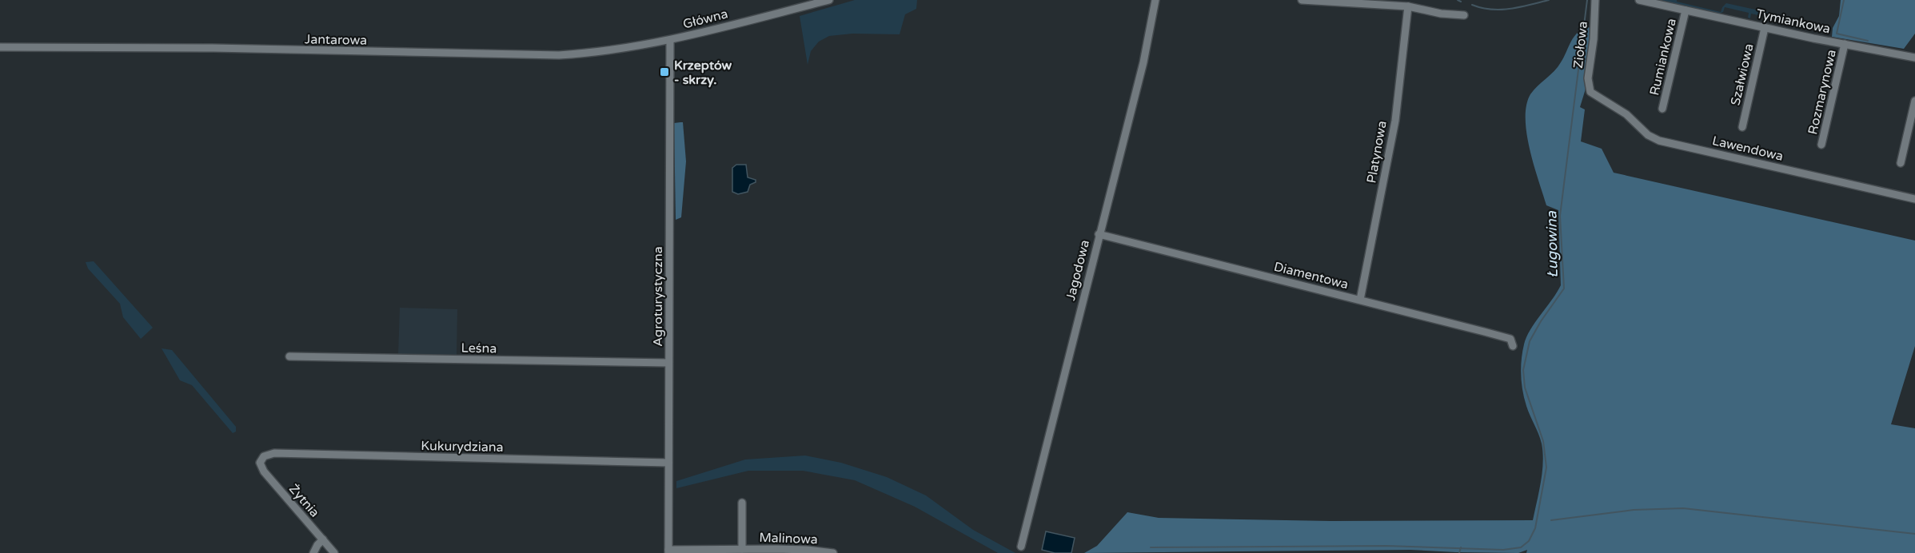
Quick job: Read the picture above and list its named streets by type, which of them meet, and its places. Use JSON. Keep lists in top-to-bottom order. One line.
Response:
{"streets":{"street":["Główna","Tymiankowa","Jantarowa","Ziołowa","Rumiankowa","Szałwiowa","Rozmarynowa","Lawendowa","Platynowa","Jagodowa","Diamentowa","Agroturystyczna","Leśna","Kukurydziana","Żytnia","Malinowa"]},"crossings":[["Główna","Jantarowa"],["Główna","Agroturystyczna"],["Tymiankowa","Rumiankowa"],["Tymiankowa","Szałwiowa"],["Tymiankowa","Rozmarynowa"],["Jantarowa","Agroturystyczna"],["Ziołowa","Lawendowa"],["Platynowa","Diamentowa"],["Jagodowa","Diamentowa"],["Agroturystyczna","Leśna"],["Agroturystyczna","Kukurydziana"],["Agroturystyczna","Malinowa"],["Kukurydziana","Żytnia"]],"water":["Ługowina"],"places":{"transit":["Krzeptów - skrzy."]}}
